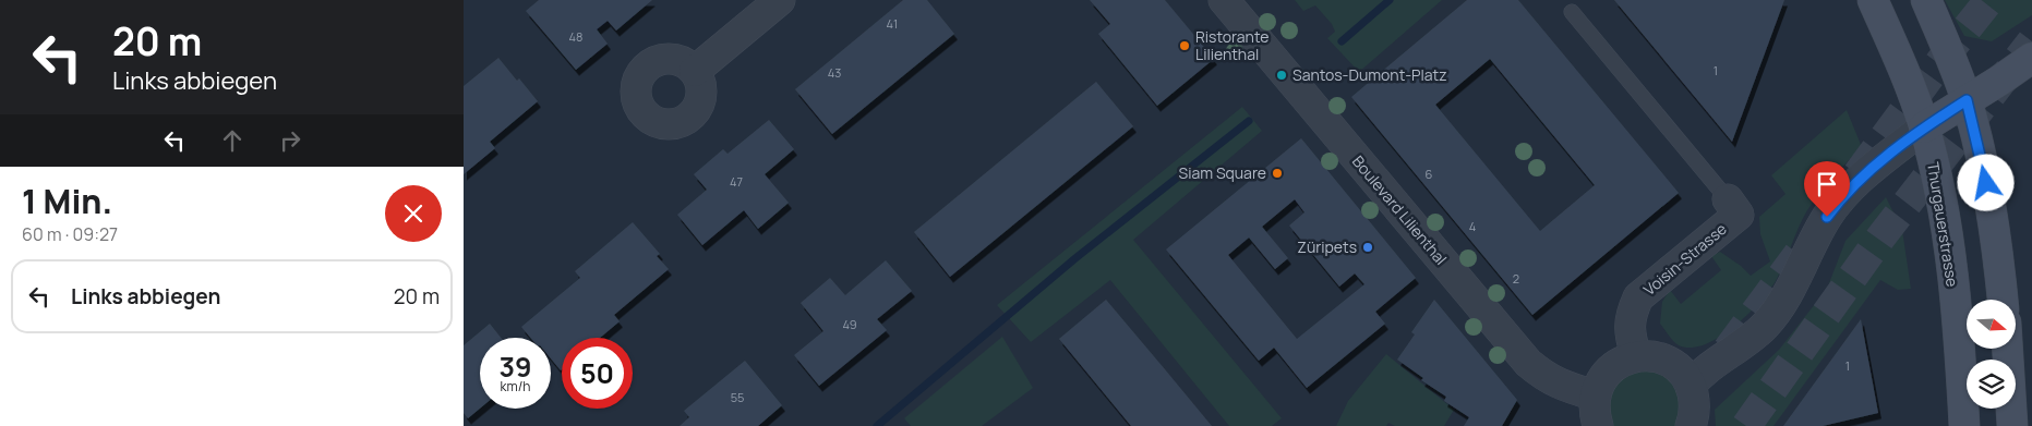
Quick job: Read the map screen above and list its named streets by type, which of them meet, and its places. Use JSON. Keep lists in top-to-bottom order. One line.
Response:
{"streets":{"main road":["Thurgauerstrasse"],"street":["Boulevard Lilienthal","Voisin-Strasse"]},"places":["Ristorante Lilienthal","Santos-Dumont-Platz","Siam Square","Züripets"],"house_numbers":["41","48","1","43","6","47","4","2","49","1","55"],"north":"right","page":{"turn":["20 m","Links abbiegen"],"heading":["1 Min.","60 m · 09:27"],"list":[{"name":"Links abbiegen","value":"20 m"}],"speed":"39 km/h","limit":"50"}}
